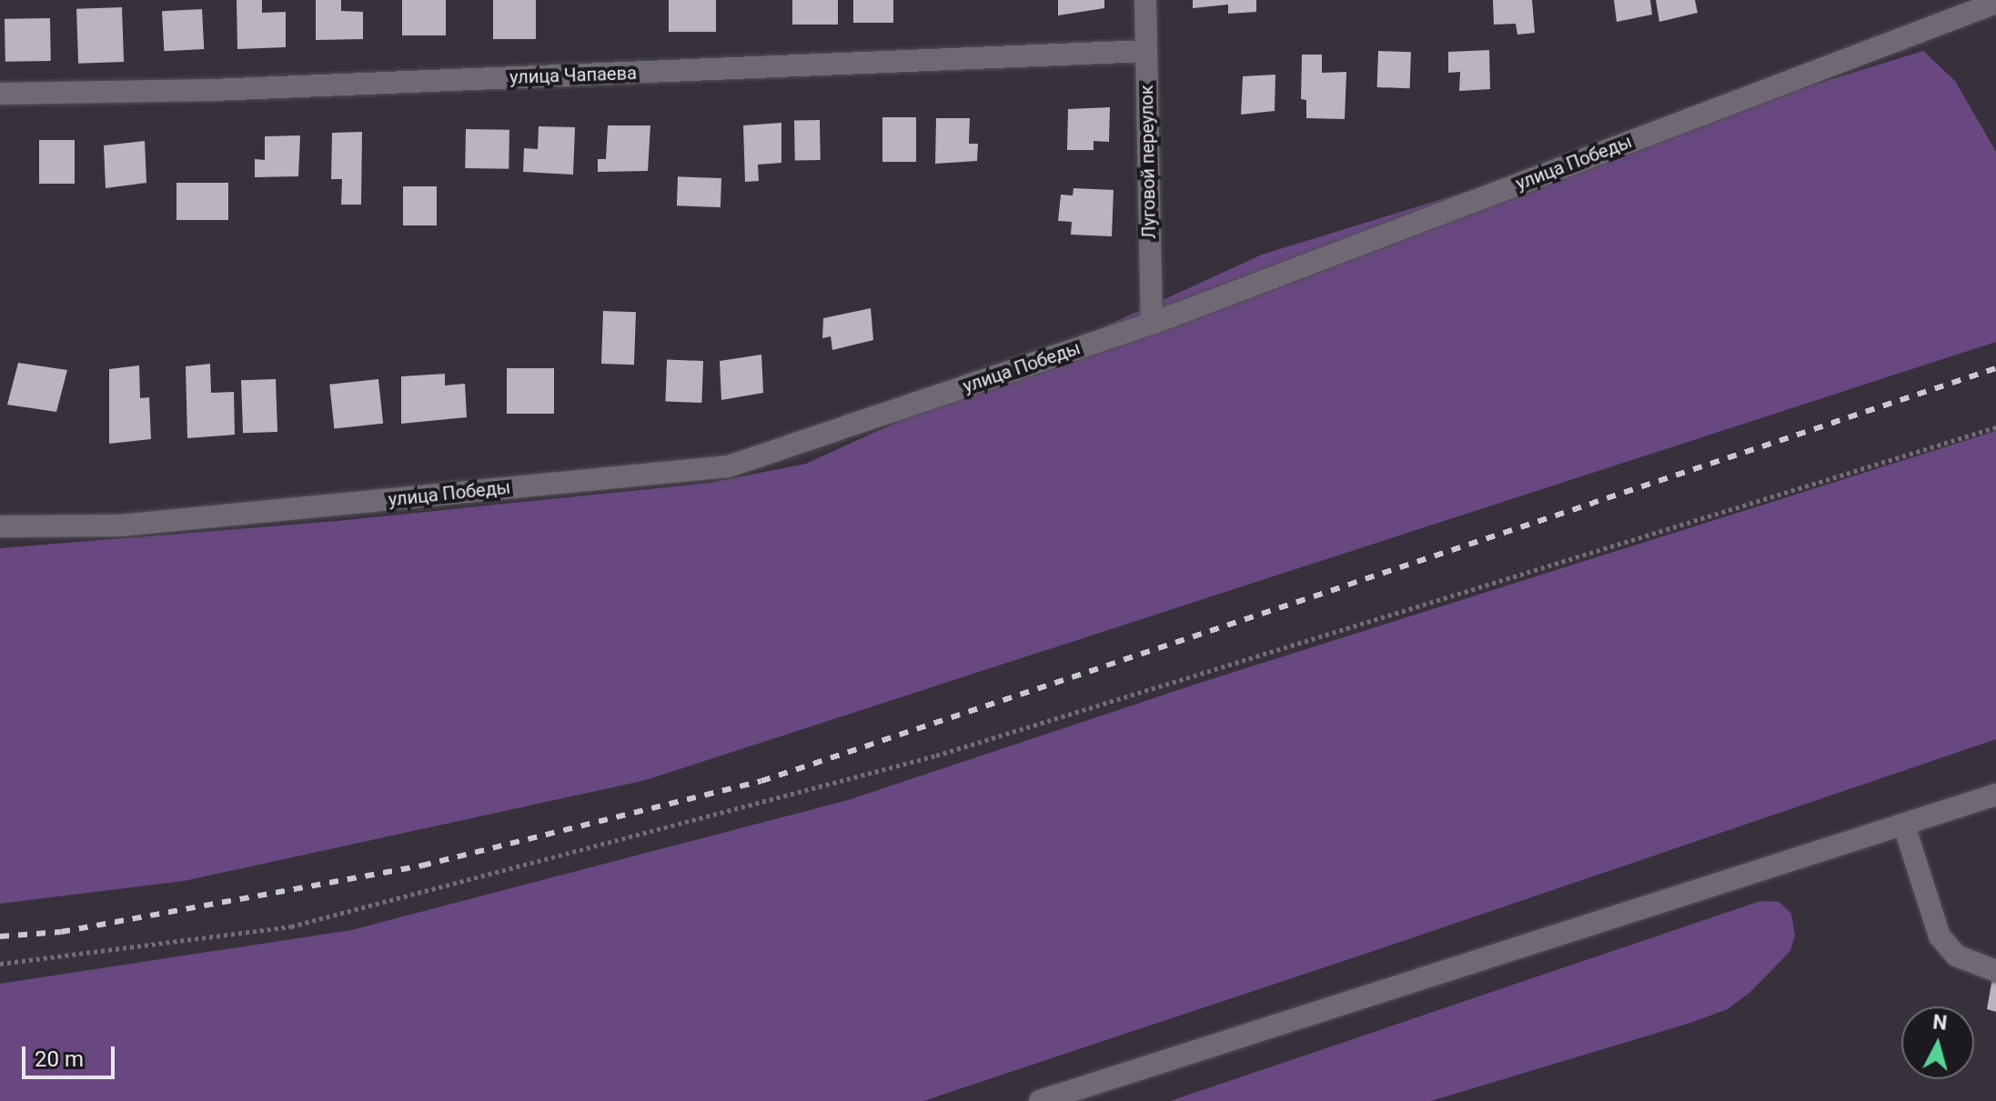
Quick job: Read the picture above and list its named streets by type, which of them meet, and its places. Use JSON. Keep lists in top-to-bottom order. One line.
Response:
{"streets":{"street":["улица Чапаева","Луговой переулок","улица Победы"]},"crossings":[["улица Чапаева","Луговой переулок"],["Луговой переулок","улица Победы"]],"scale_bar":"20 m","north":"top"}
